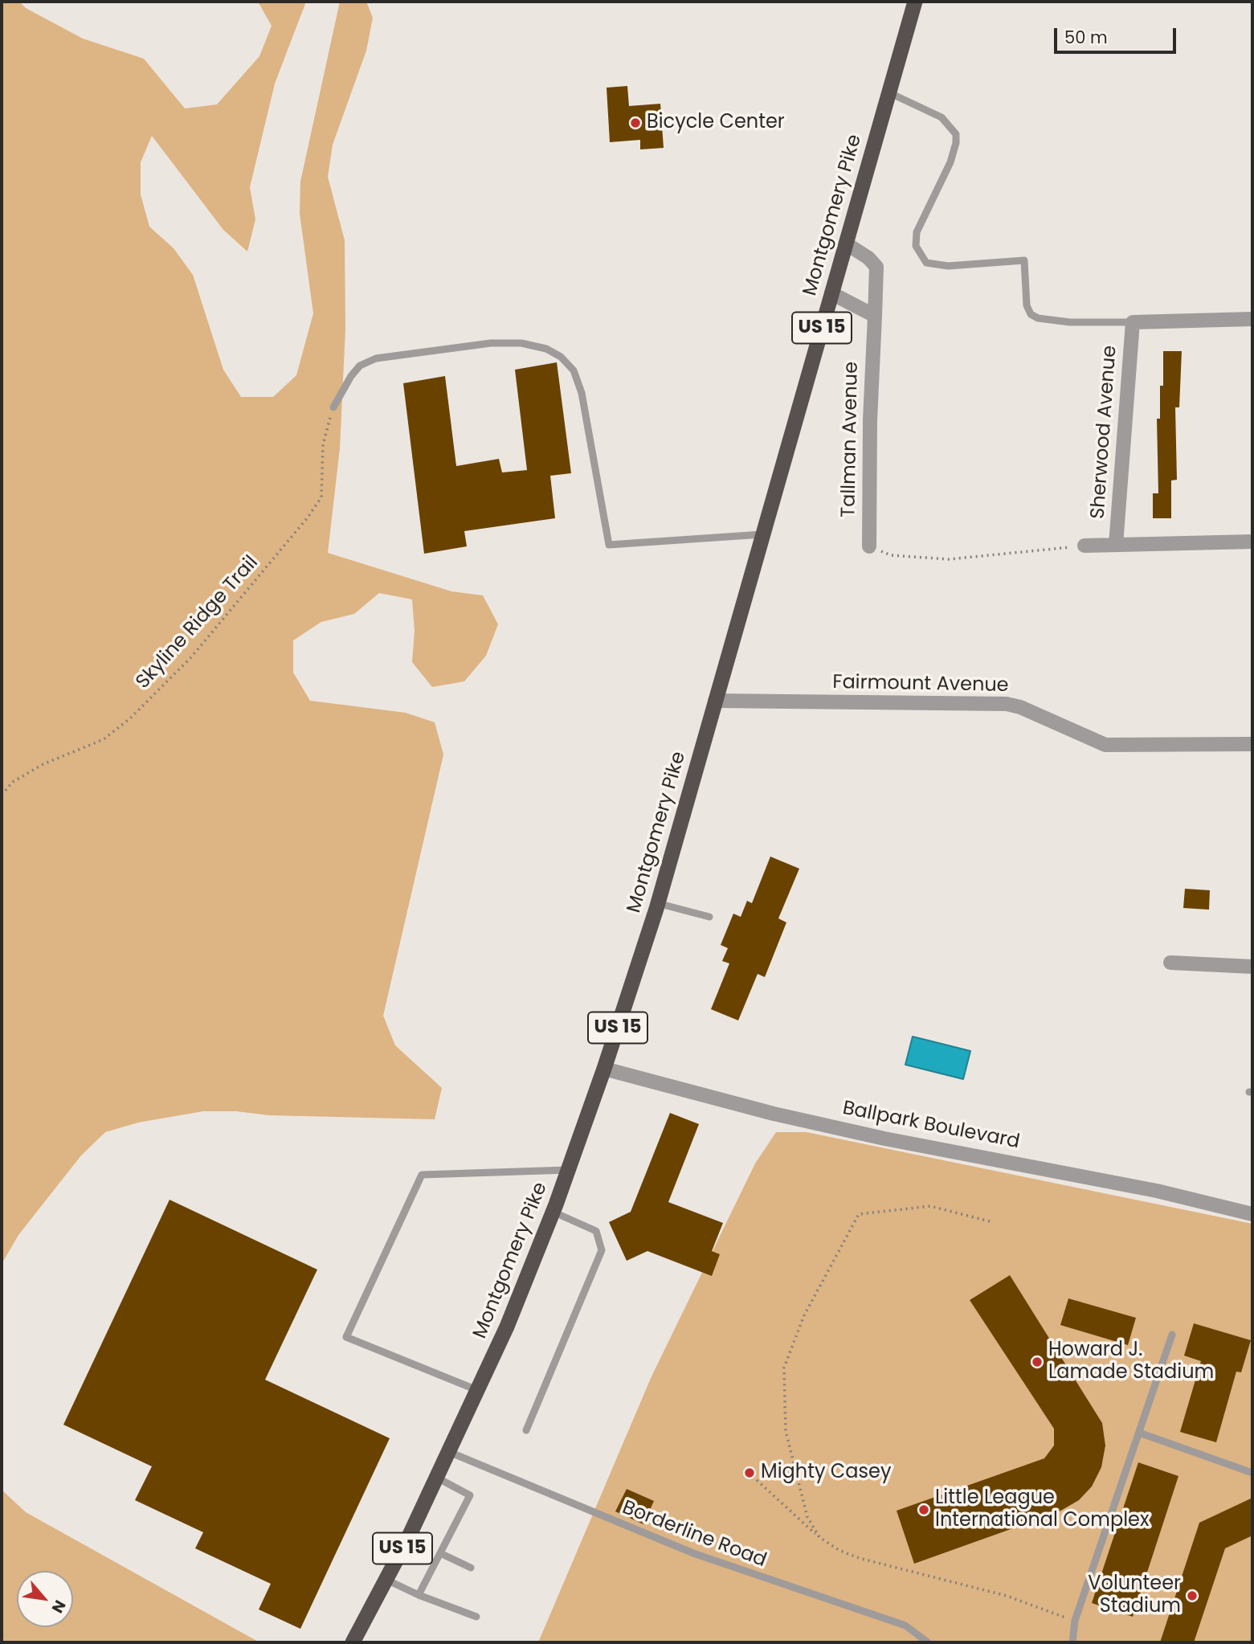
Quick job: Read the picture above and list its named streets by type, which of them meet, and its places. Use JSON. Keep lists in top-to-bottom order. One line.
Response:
{"streets":{"highway":["Montgomery Pike","US 15"],"street":["Sherwood Avenue","Tallman Avenue","Fairmount Avenue","Ballpark Boulevard"],"lane":["Borderline Road"],"path":["Skyline Ridge Trail"]},"crossings":[["Montgomery Pike","Tallman Avenue"],["Montgomery Pike","Fairmount Avenue"],["Montgomery Pike","Ballpark Boulevard"],["Montgomery Pike","Borderline Road"]],"places":["Bicycle Center","Howard J. Lamade Stadium","Mighty Casey","Little League International Complex","Volunteer Stadium"],"scale_bar":"50 m","north":"bottom right"}
